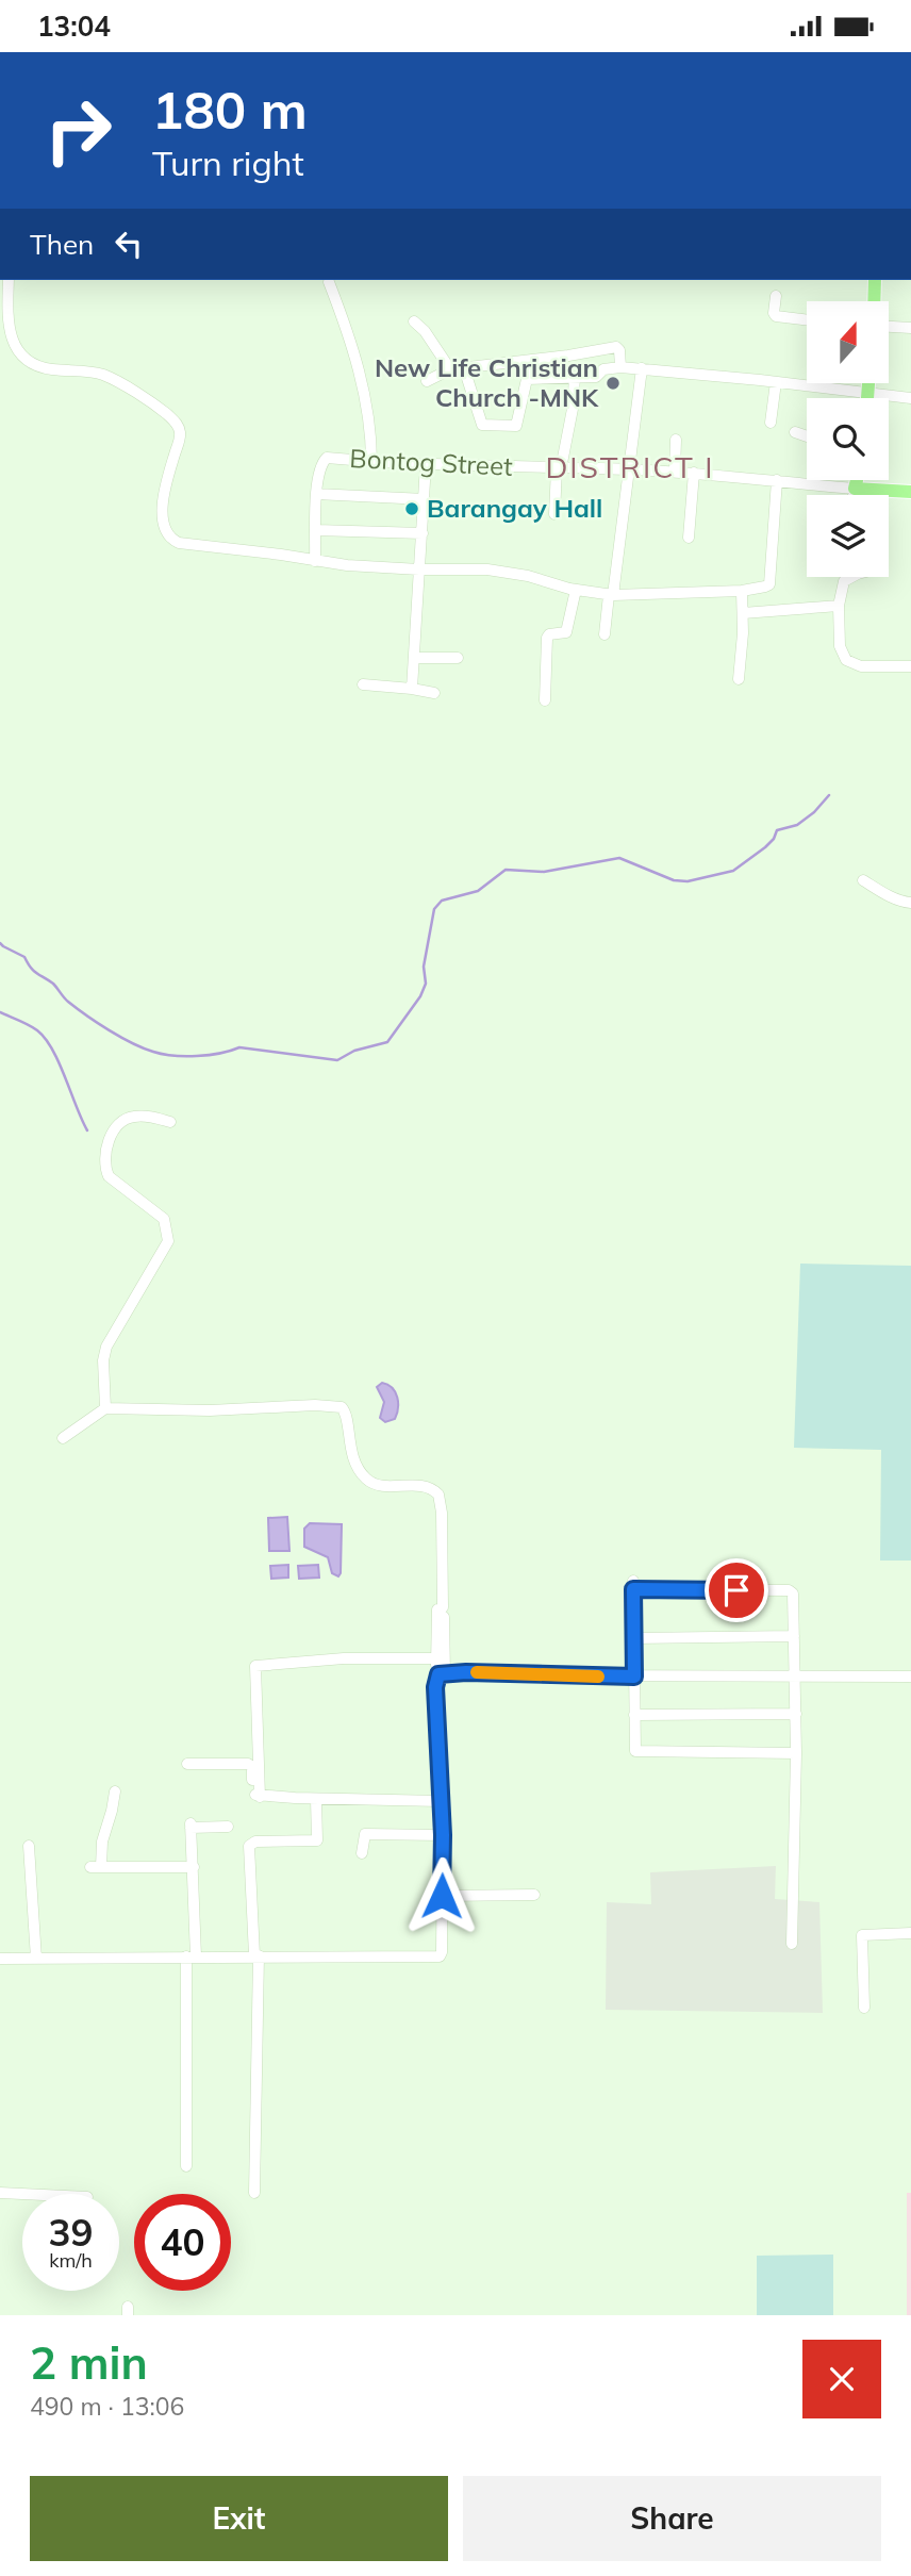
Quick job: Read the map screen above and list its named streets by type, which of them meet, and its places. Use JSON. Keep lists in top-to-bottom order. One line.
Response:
{"streets":{"street":["Bontog Street"]},"districts":["DISTRICT I"],"places":["New Life Christian Church -MNK","Barangay Hall"],"north":"top","page":{"status":"13:04","turn":["180 m","Turn right"],"then":"Then","speed":"39 km/h","limit":"40","heading":["2 min","490 m · 13:06"],"buttons":["Exit","Share"]}}
